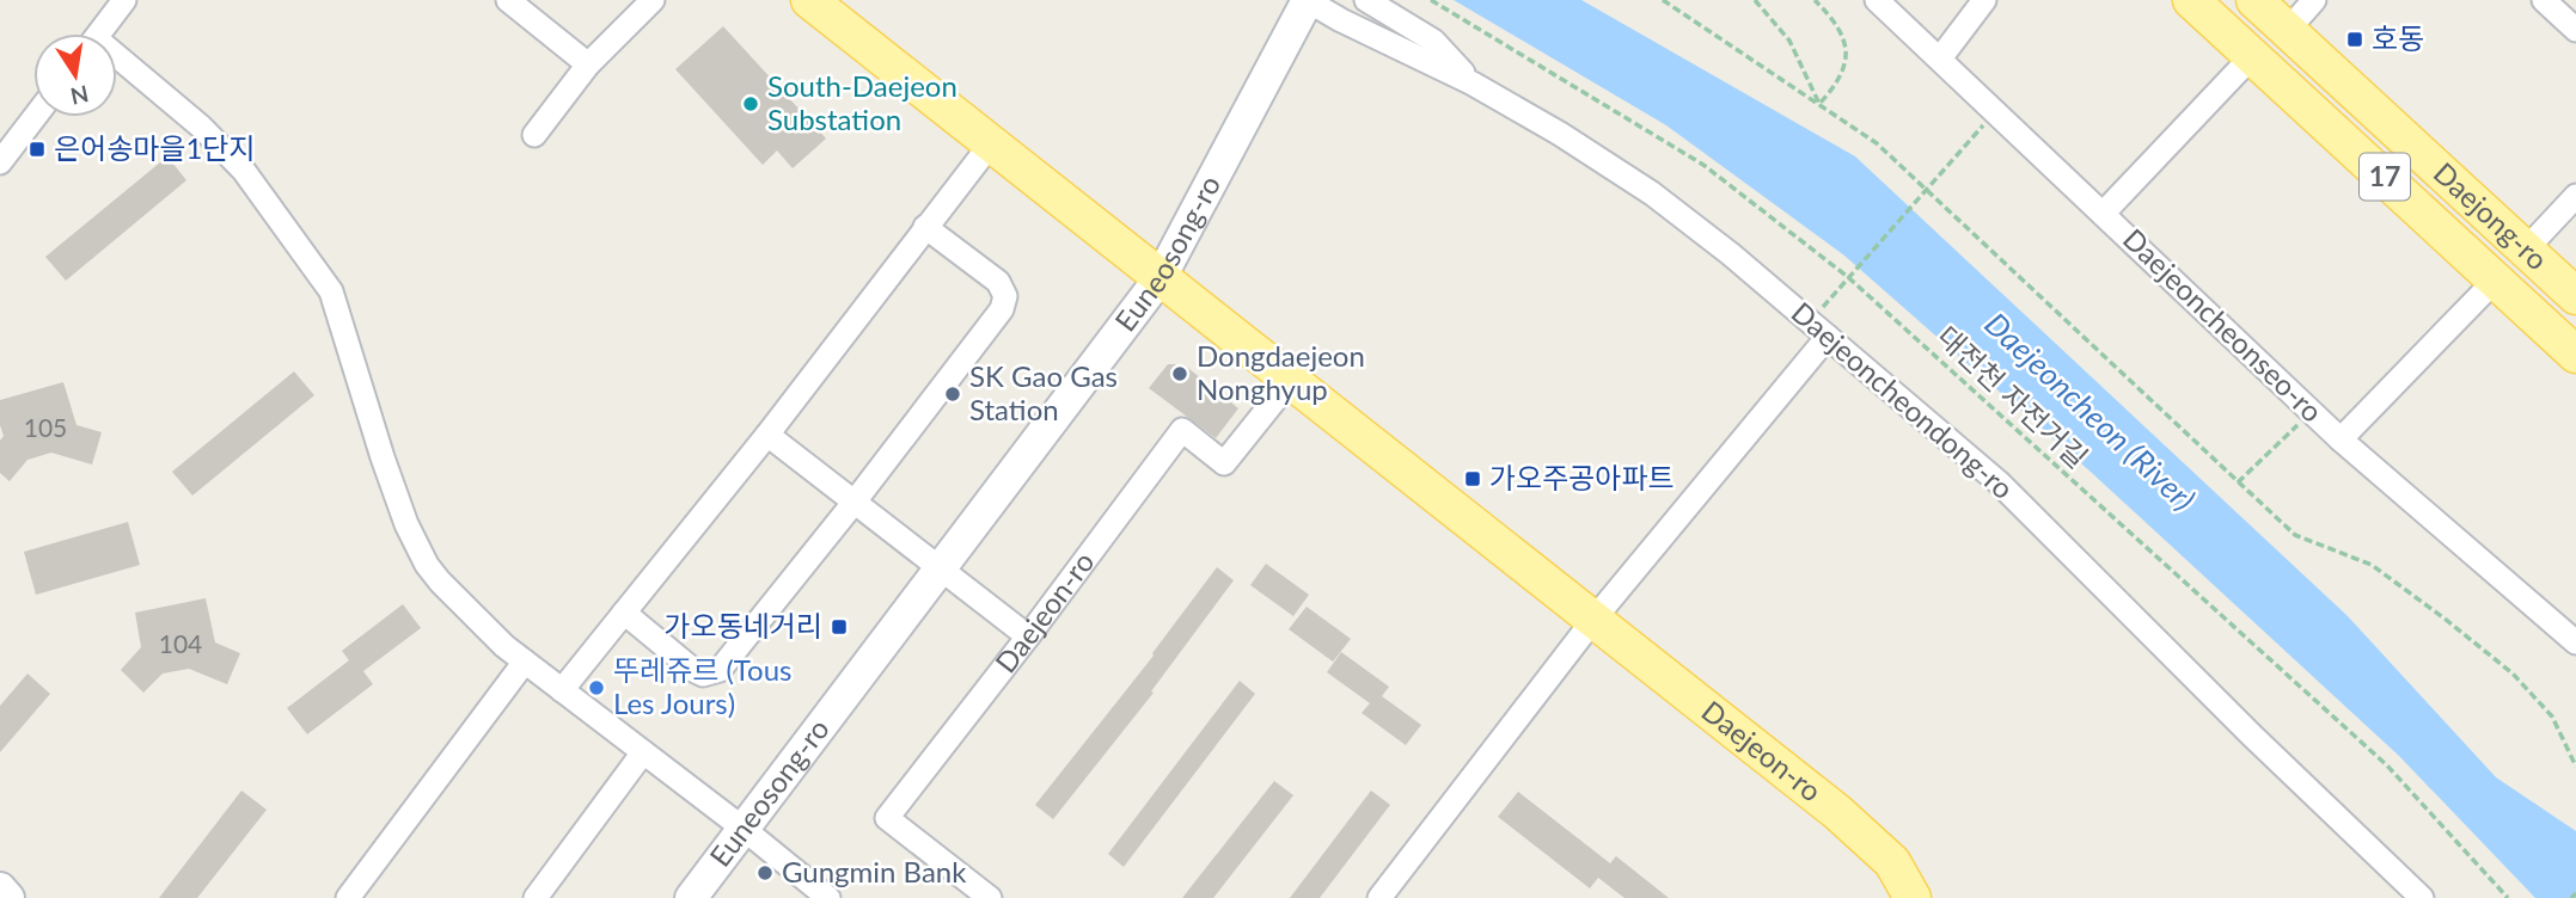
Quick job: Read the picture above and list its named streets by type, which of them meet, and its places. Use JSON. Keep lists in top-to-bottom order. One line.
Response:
{"streets":{"main road":["17","Daejong-ro","Euneosong-ro","Daejeon-ro"],"street":["Daejeoncheonseo-ro","Daejeoncheondong-ro"],"path":["대전천 자전거길"]},"crossings":[["Daejong-ro","Daejeoncheonseo-ro"],["Euneosong-ro","Daejeoncheondong-ro"],["Euneosong-ro","Daejeon-ro"]],"water":["Daejeoncheon (River)"],"places":{"transit":["호동","은어송마을1단지","가오주공아파트","가오동네거리"],"other":["South-Daejeon Substation","Dongdaejeon Nonghyup","SK Gao Gas Station","뚜레쥬르 (Tous Les Jours)","Gungmin Bank"]},"house_numbers":["105","104"],"north":"bottom"}
